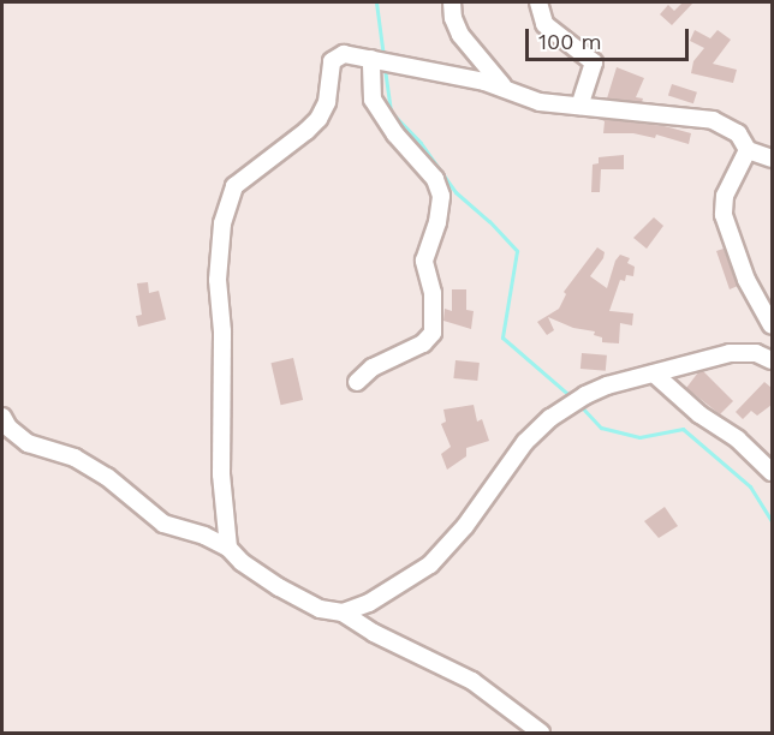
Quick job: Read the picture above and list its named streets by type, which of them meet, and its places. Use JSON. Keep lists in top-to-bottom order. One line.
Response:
{"scale_bar":"100 m"}
